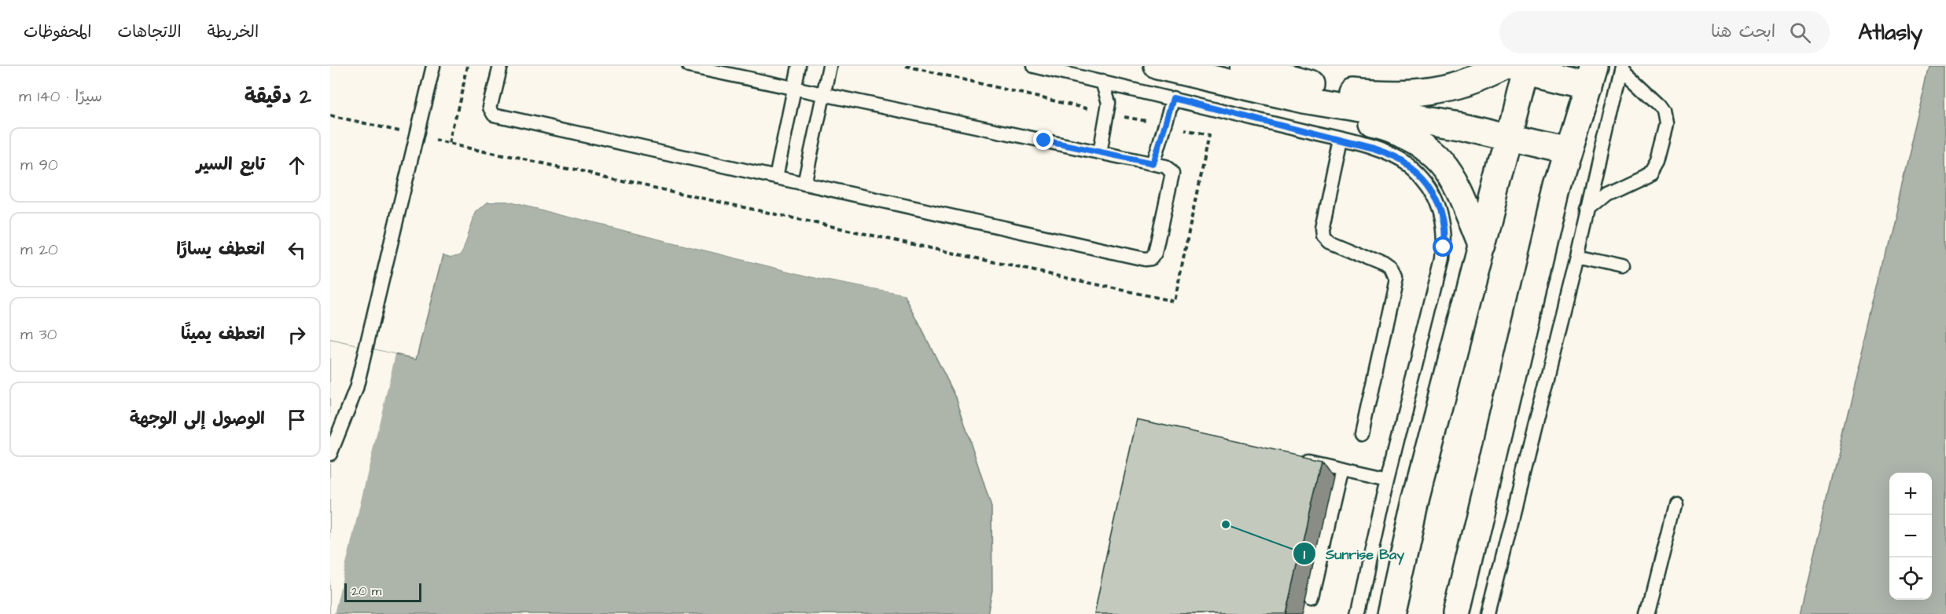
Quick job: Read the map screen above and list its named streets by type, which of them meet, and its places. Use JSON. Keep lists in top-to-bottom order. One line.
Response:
{"places":["Sunrise Bay"],"scale_bar":"20 m","page":{"header":"Atlasly","search":"ابحث هنا","nav":["الخريطة","الاتجاهات","المحفوظات"],"heading":["2 دقيقة","سيرًا · 140 m"],"list":[["تابع السير","90 m"],["انعطف يسارًا","20 m"],["انعطف يمينًا","30 m"],"الوصول إلى الوجهة"],"map_buttons":["+","−"],"scale":"20 m"}}
